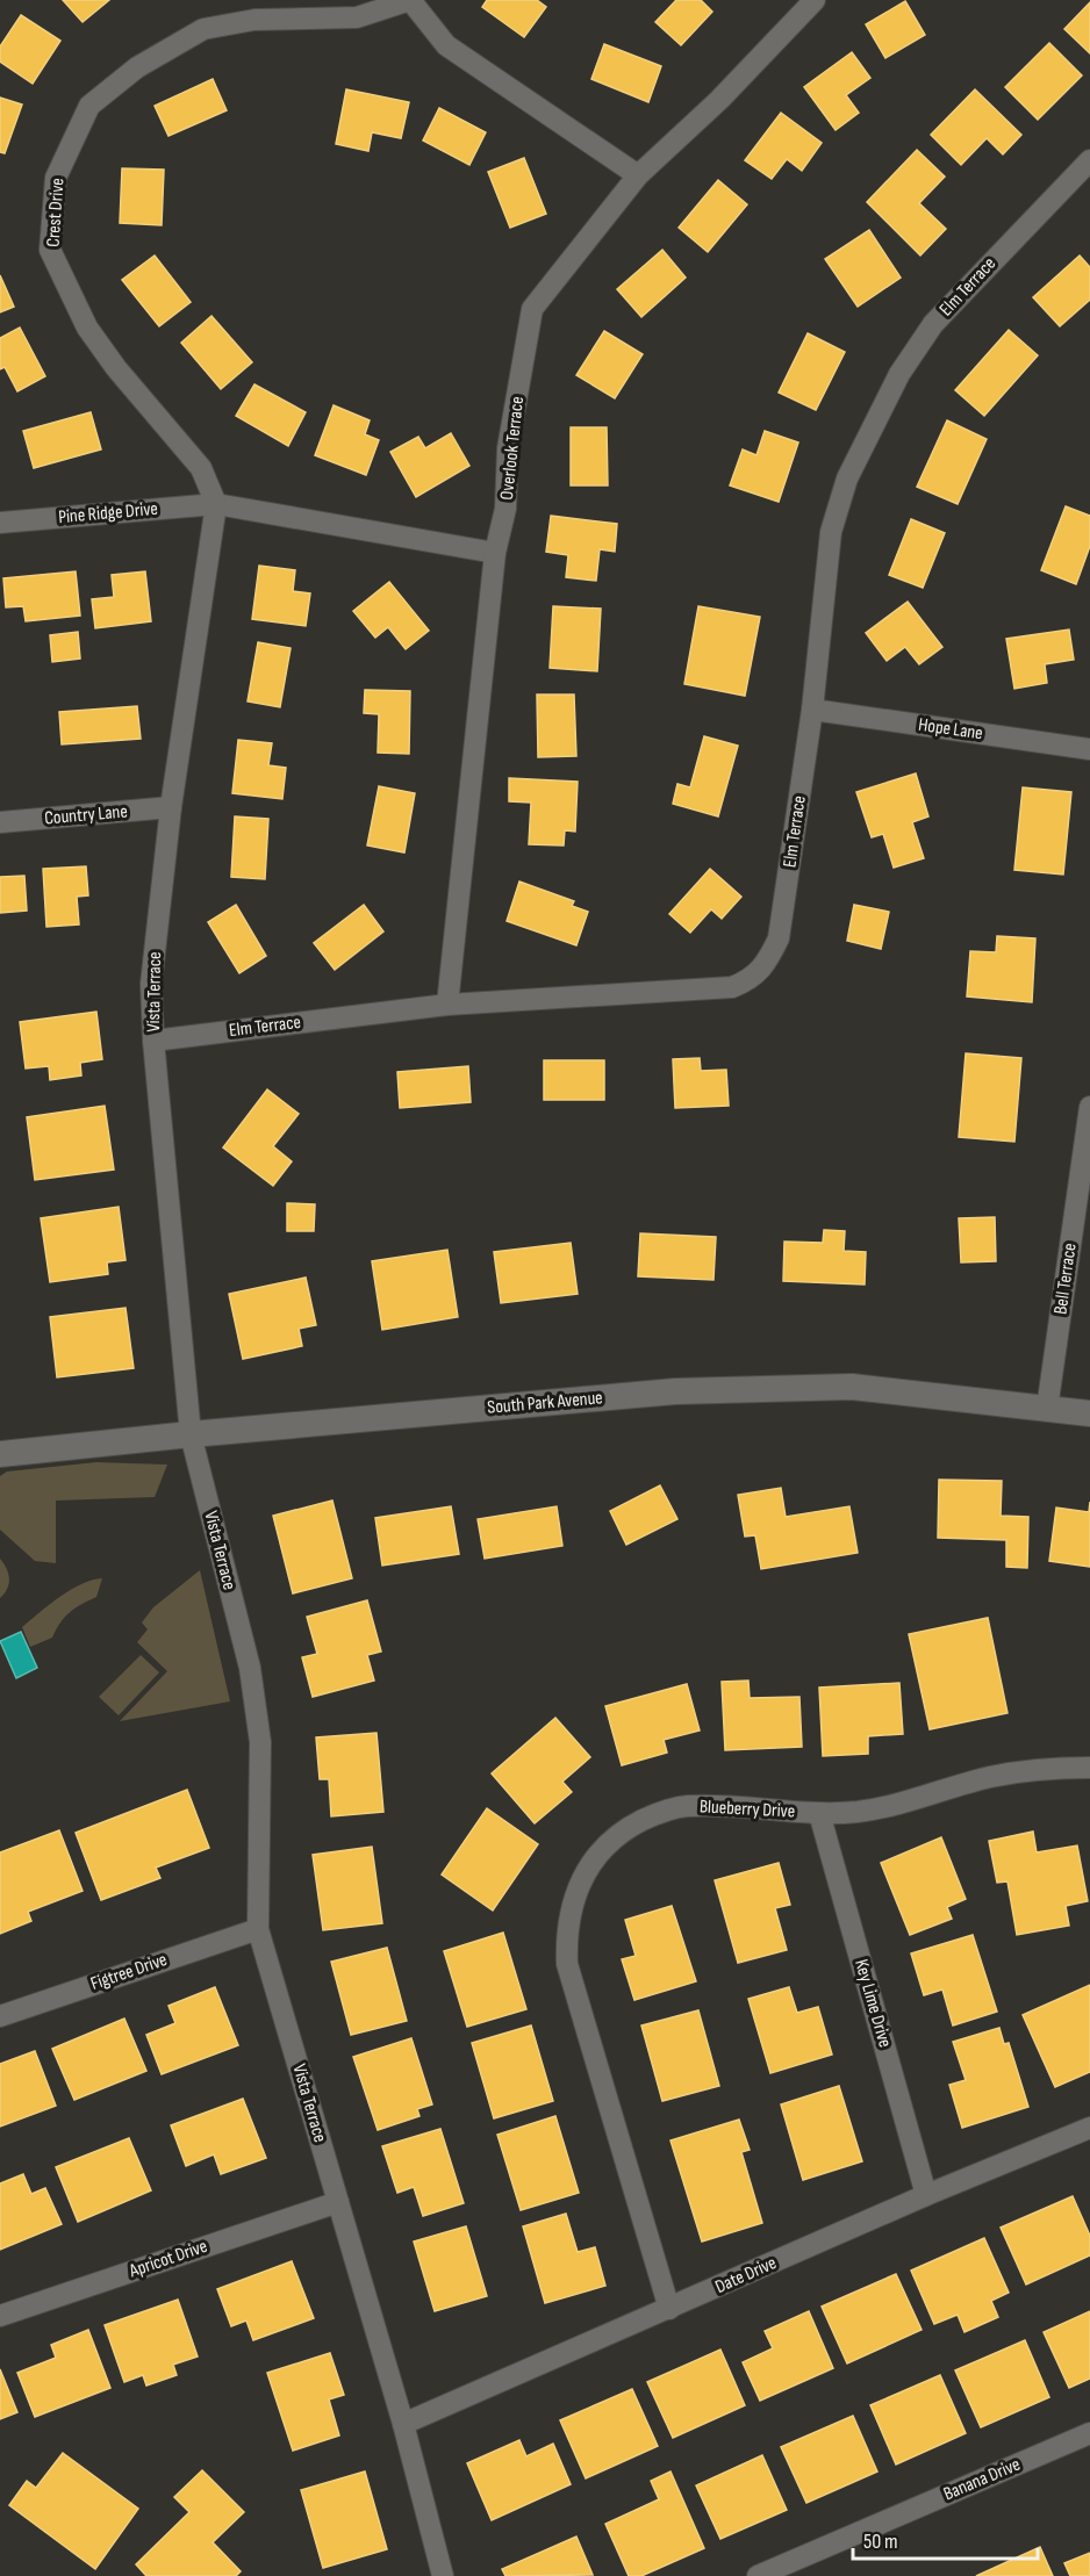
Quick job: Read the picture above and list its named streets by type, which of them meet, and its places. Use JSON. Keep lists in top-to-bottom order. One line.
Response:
{"streets":{"street":["Crest Drive","Elm Terrace","Overlook Terrace","Pine Ridge Drive","Hope Lane","Country Lane","Vista Terrace","Bell Terrace","South Park Avenue","Blueberry Drive","Figtree Drive","Key Lime Drive","Apricot Drive","Date Drive","Banana Drive"]},"crossings":[["Crest Drive","Overlook Terrace"],["Crest Drive","Pine Ridge Drive"],["Crest Drive","Vista Terrace"],["Elm Terrace","Overlook Terrace"],["Elm Terrace","Hope Lane"],["Elm Terrace","Vista Terrace"],["Pine Ridge Drive","Vista Terrace"],["Country Lane","Vista Terrace"],["Vista Terrace","South Park Avenue"],["Vista Terrace","Figtree Drive"],["Vista Terrace","Apricot Drive"],["Vista Terrace","Date Drive"],["Bell Terrace","South Park Avenue"],["Blueberry Drive","Key Lime Drive"],["Blueberry Drive","Date Drive"],["Key Lime Drive","Date Drive"]],"scale_bar":"50 m"}
